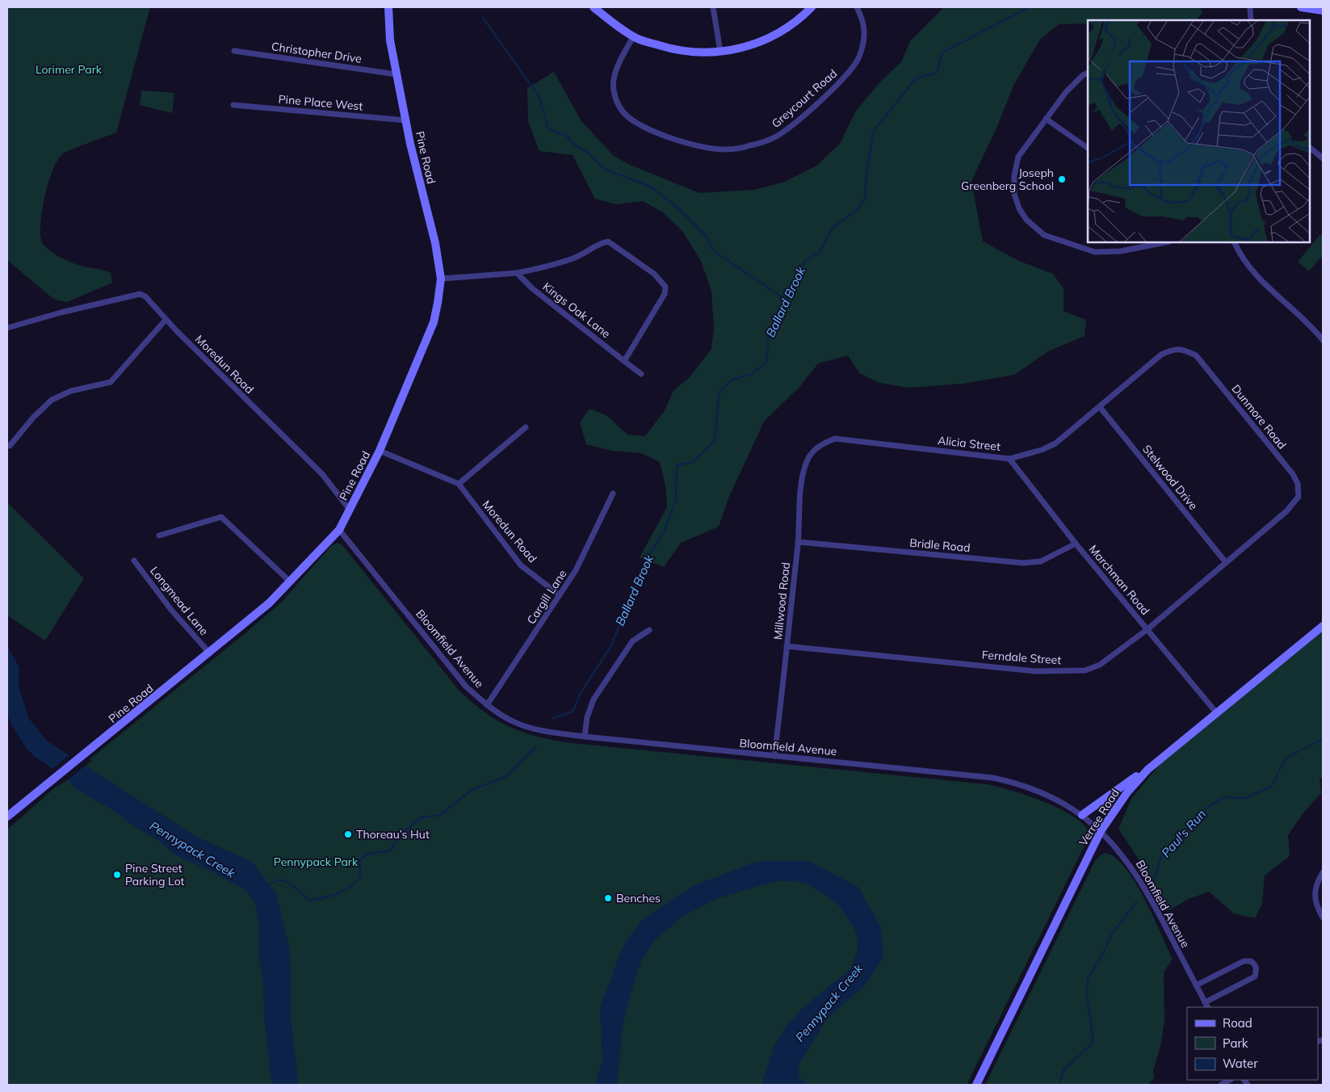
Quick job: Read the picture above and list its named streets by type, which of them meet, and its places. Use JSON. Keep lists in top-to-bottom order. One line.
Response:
{"streets":{"street":["Christopher Drive","Greycourt Road","Pine Place West","Pine Road","Kings Oak Lane","Moredun Road","Dunmore Road","Alicia Street","Stelwood Drive","Bridle Road","Marchman Road","Cargill Lane","Longmead Lane","Millwood Road","Bloomfield Avenue","Ferndale Street","Verree Road"]},"crossings":[["Christopher Drive","Pine Road"],["Pine Place West","Pine Road"],["Pine Road","Kings Oak Lane"],["Pine Road","Moredun Road"],["Pine Road","Longmead Lane"],["Pine Road","Bloomfield Avenue"],["Moredun Road","Cargill Lane"],["Dunmore Road","Alicia Street"],["Dunmore Road","Ferndale Street"],["Alicia Street","Stelwood Drive"],["Alicia Street","Marchman Road"],["Alicia Street","Millwood Road"],["Stelwood Drive","Ferndale Street"],["Bridle Road","Marchman Road"],["Bridle Road","Millwood Road"],["Marchman Road","Ferndale Street"],["Marchman Road","Verree Road"],["Cargill Lane","Bloomfield Avenue"],["Millwood Road","Bloomfield Avenue"],["Millwood Road","Ferndale Street"],["Bloomfield Avenue","Verree Road"]],"water":["Ballard Brook","Paul's Run","Pennypack Creek"],"parks":["Lorimer Park","Pennypack Park"],"places":["Joseph Greenberg School","Thoreau’s Hut","Pine Street Parking Lot","Benches"],"legend":["Road","Park","Water"]}
